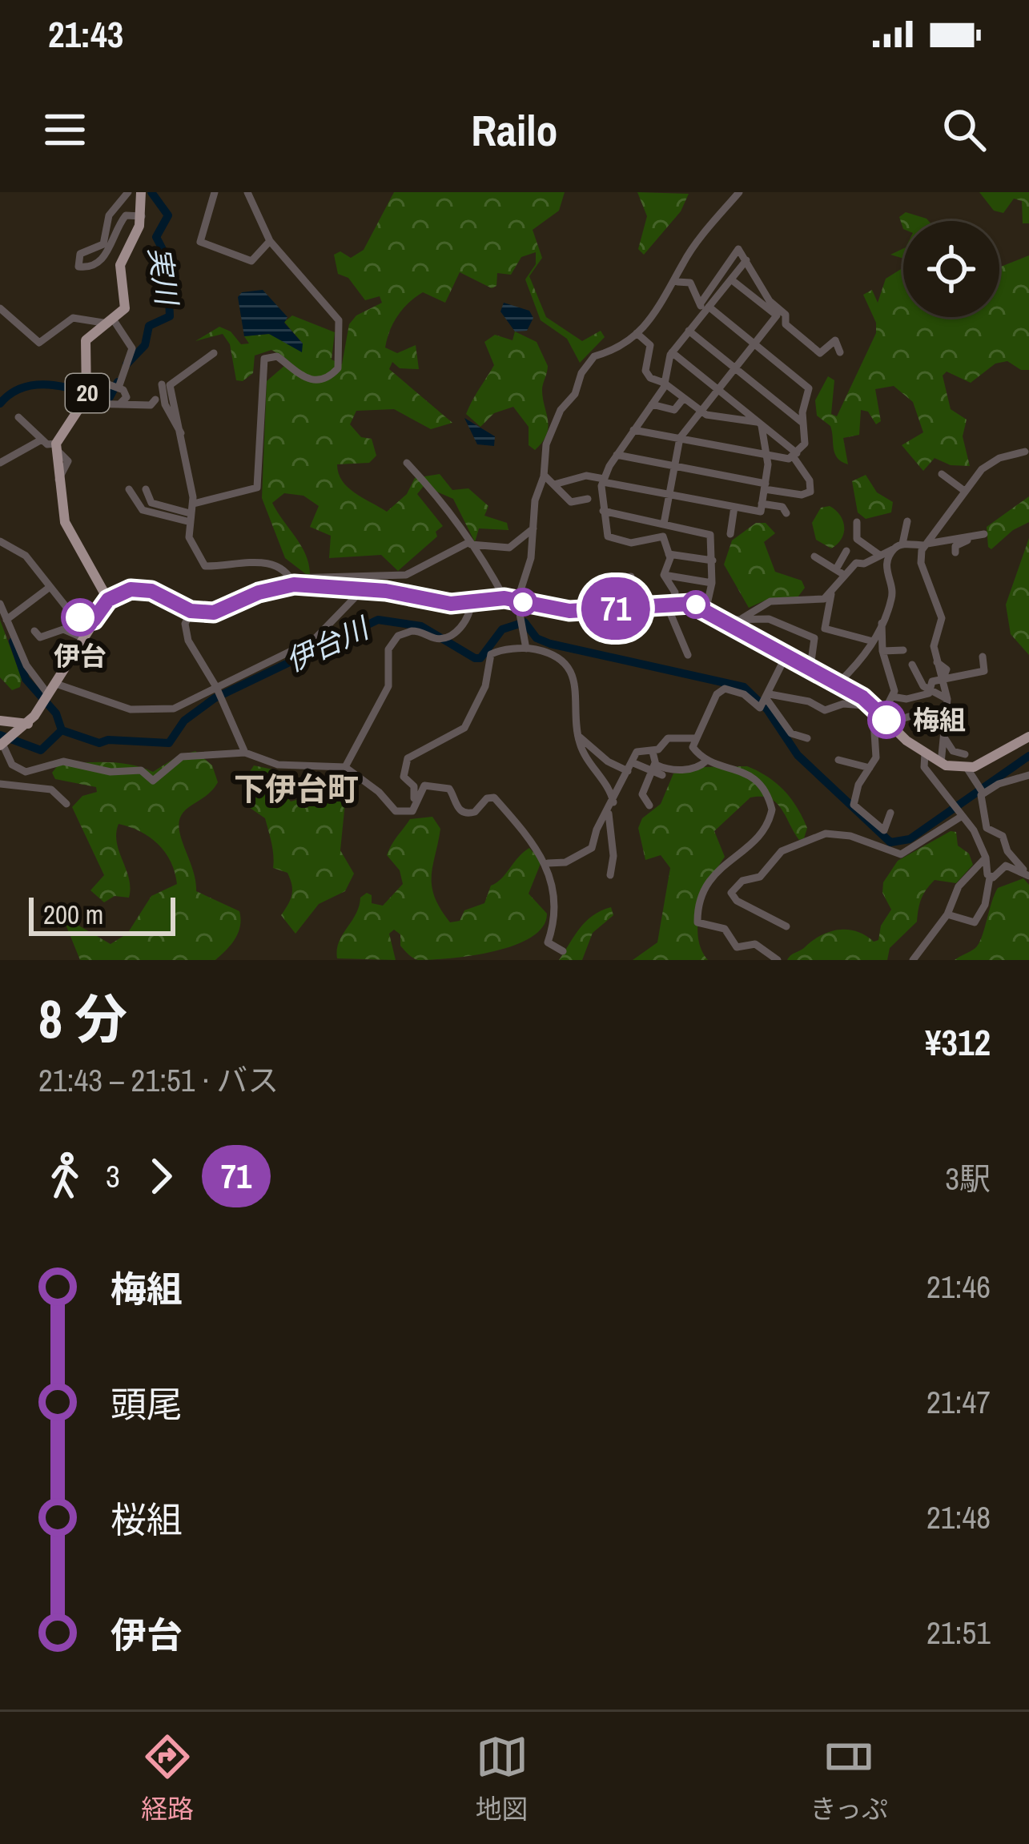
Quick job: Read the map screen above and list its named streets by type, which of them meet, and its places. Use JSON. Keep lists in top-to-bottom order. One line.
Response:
{"streets":{"main road":["20"]},"districts":["下伊台町"],"water":["実川","伊台川"],"places":["伊台","梅組"],"lines":["bus line 71"],"scale_bar":"200 m","page":{"status":"21:43","header":"Railo","on_map":"71","scale":"200 m","heading":["8 分","21:43 – 21:51 · バス","¥312"],"legs":["3","71","3駅"],"list":[{"name":"梅組","value":"21:46"},{"name":"頭尾","value":"21:47"},{"name":"桜組","value":"21:48"},{"name":"伊台","value":"21:51"}],"tabs":["経路","地図","きっぷ"]}}
